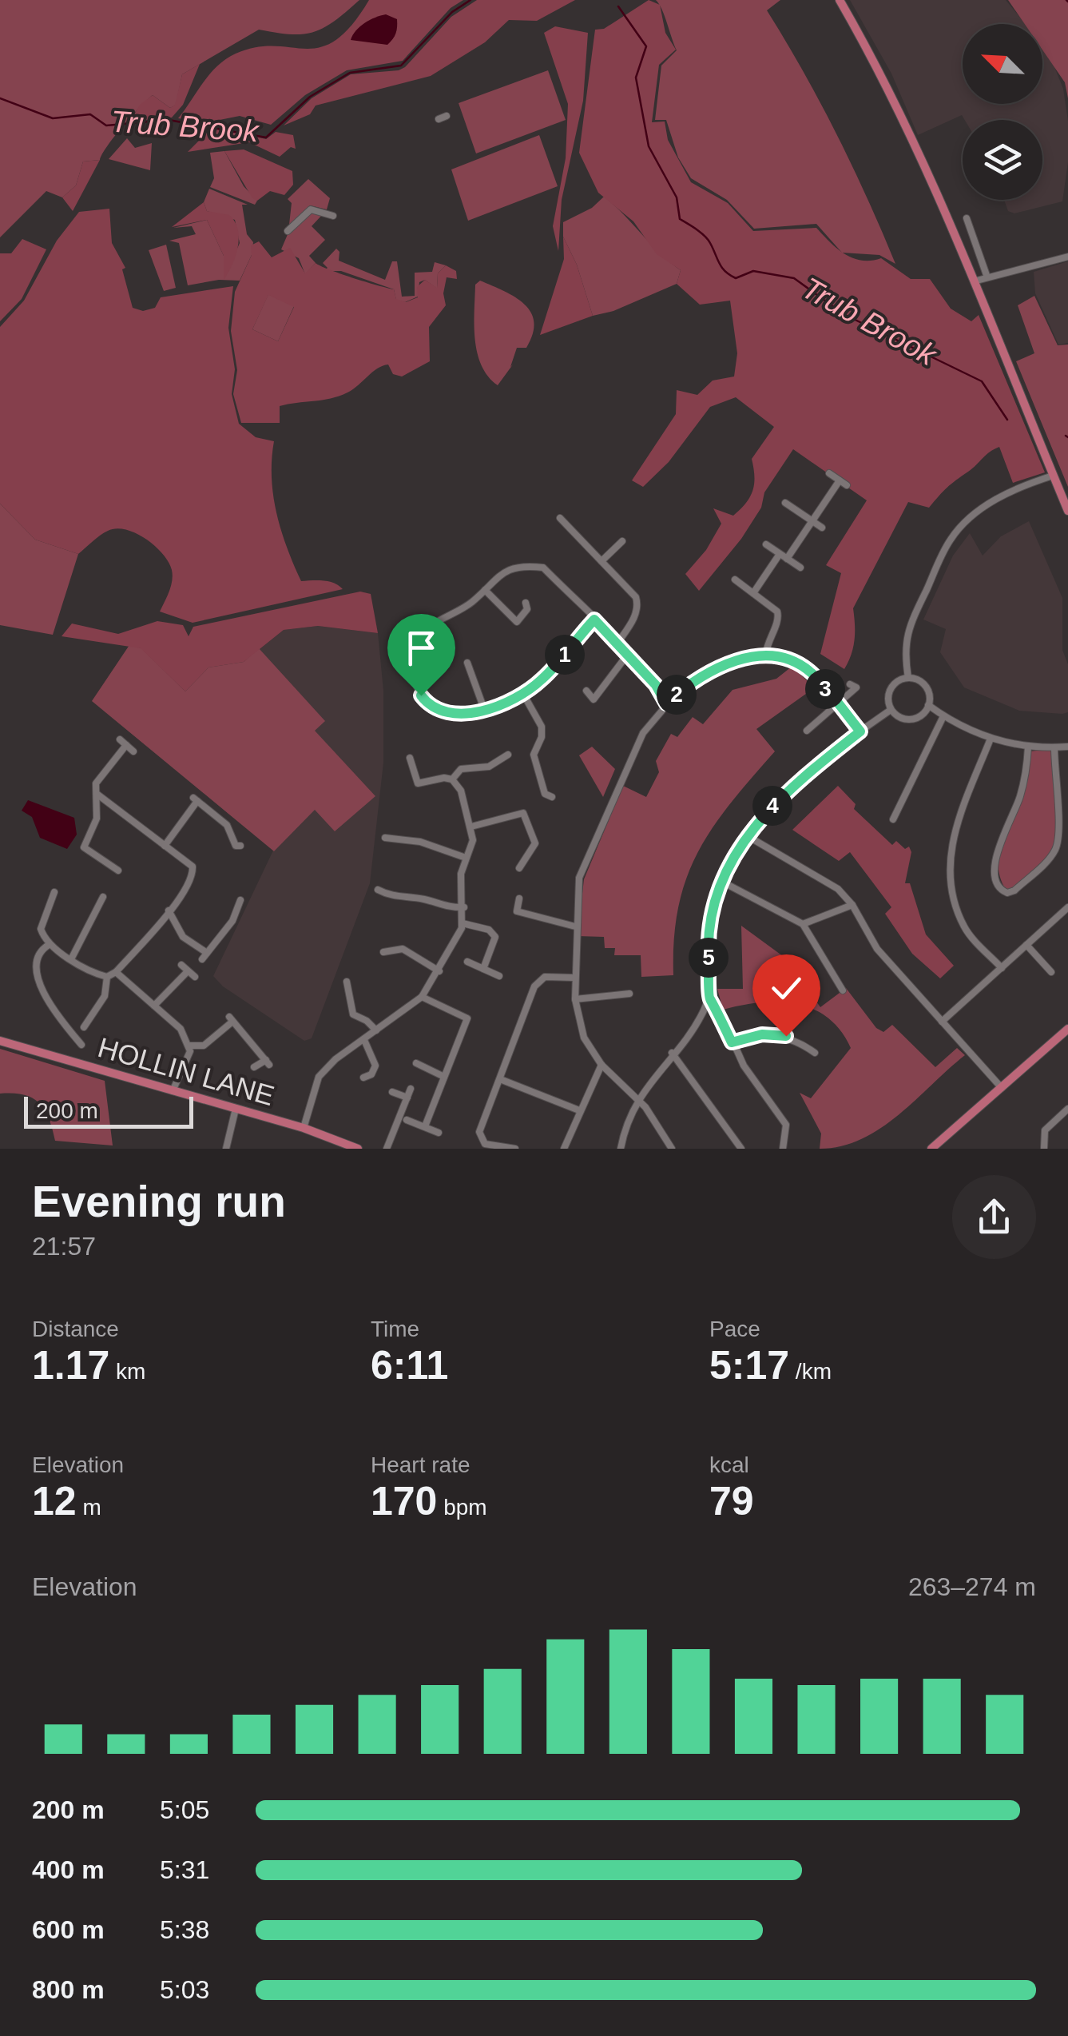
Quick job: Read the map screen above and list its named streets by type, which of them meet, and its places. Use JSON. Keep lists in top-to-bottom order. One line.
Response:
{"streets":{"main road":["HOLLIN LANE"]},"water":["Trub Brook"],"scale_bar":"200 m","north":"top left","page":{"pins":["1","3","2","4","5"],"scale":"200 m","heading":["Evening run","21:57"],"stats":[["Distance","1.17 km"],["Time","6:11"],["Pace","5:17 /km"],["Elevation","12 m"],["Heart rate","170 bpm"],["kcal","79"]],"chart":["Elevation","263–274 m"],"list":[{"name":"200 m","note":"5:05"},{"name":"400 m","note":"5:31"},{"name":"600 m","note":"5:38"},{"name":"800 m","note":"5:03"}]}}
